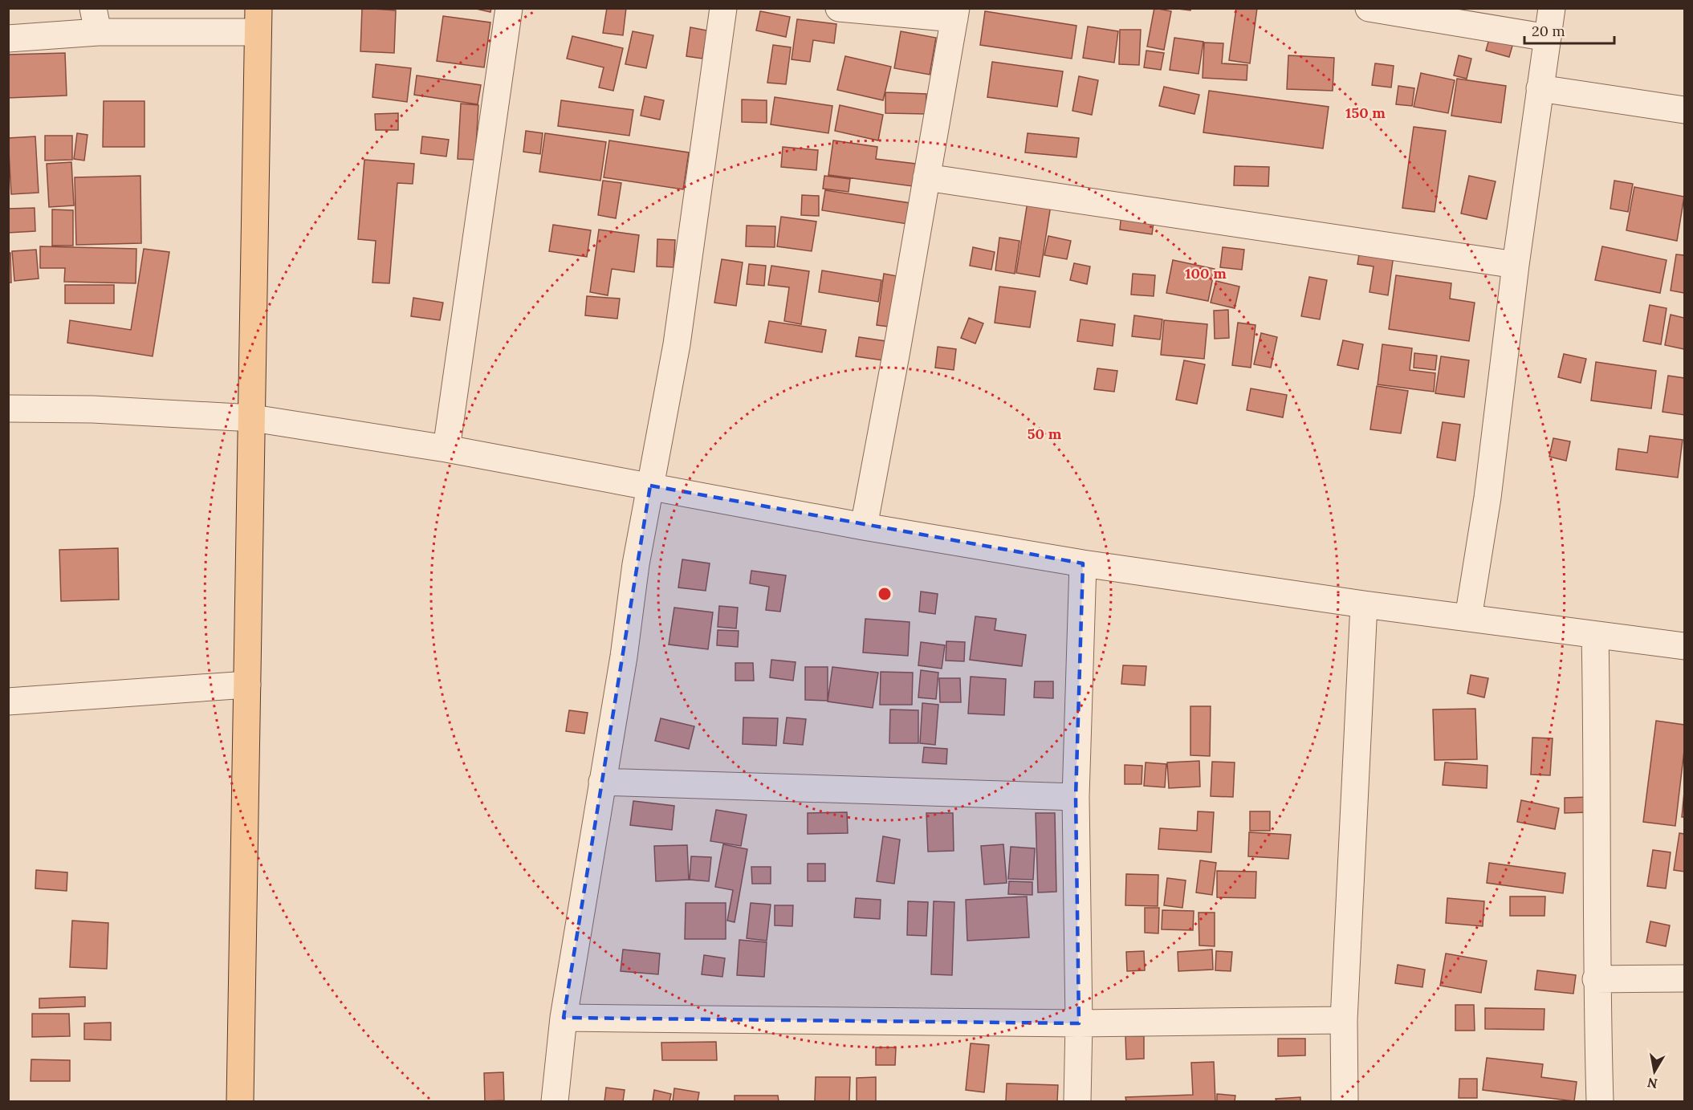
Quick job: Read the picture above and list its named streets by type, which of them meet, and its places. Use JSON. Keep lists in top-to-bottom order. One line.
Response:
{"scale_bar":"20 m","north":"bottom","rings":["150 m","100 m","50 m"]}
